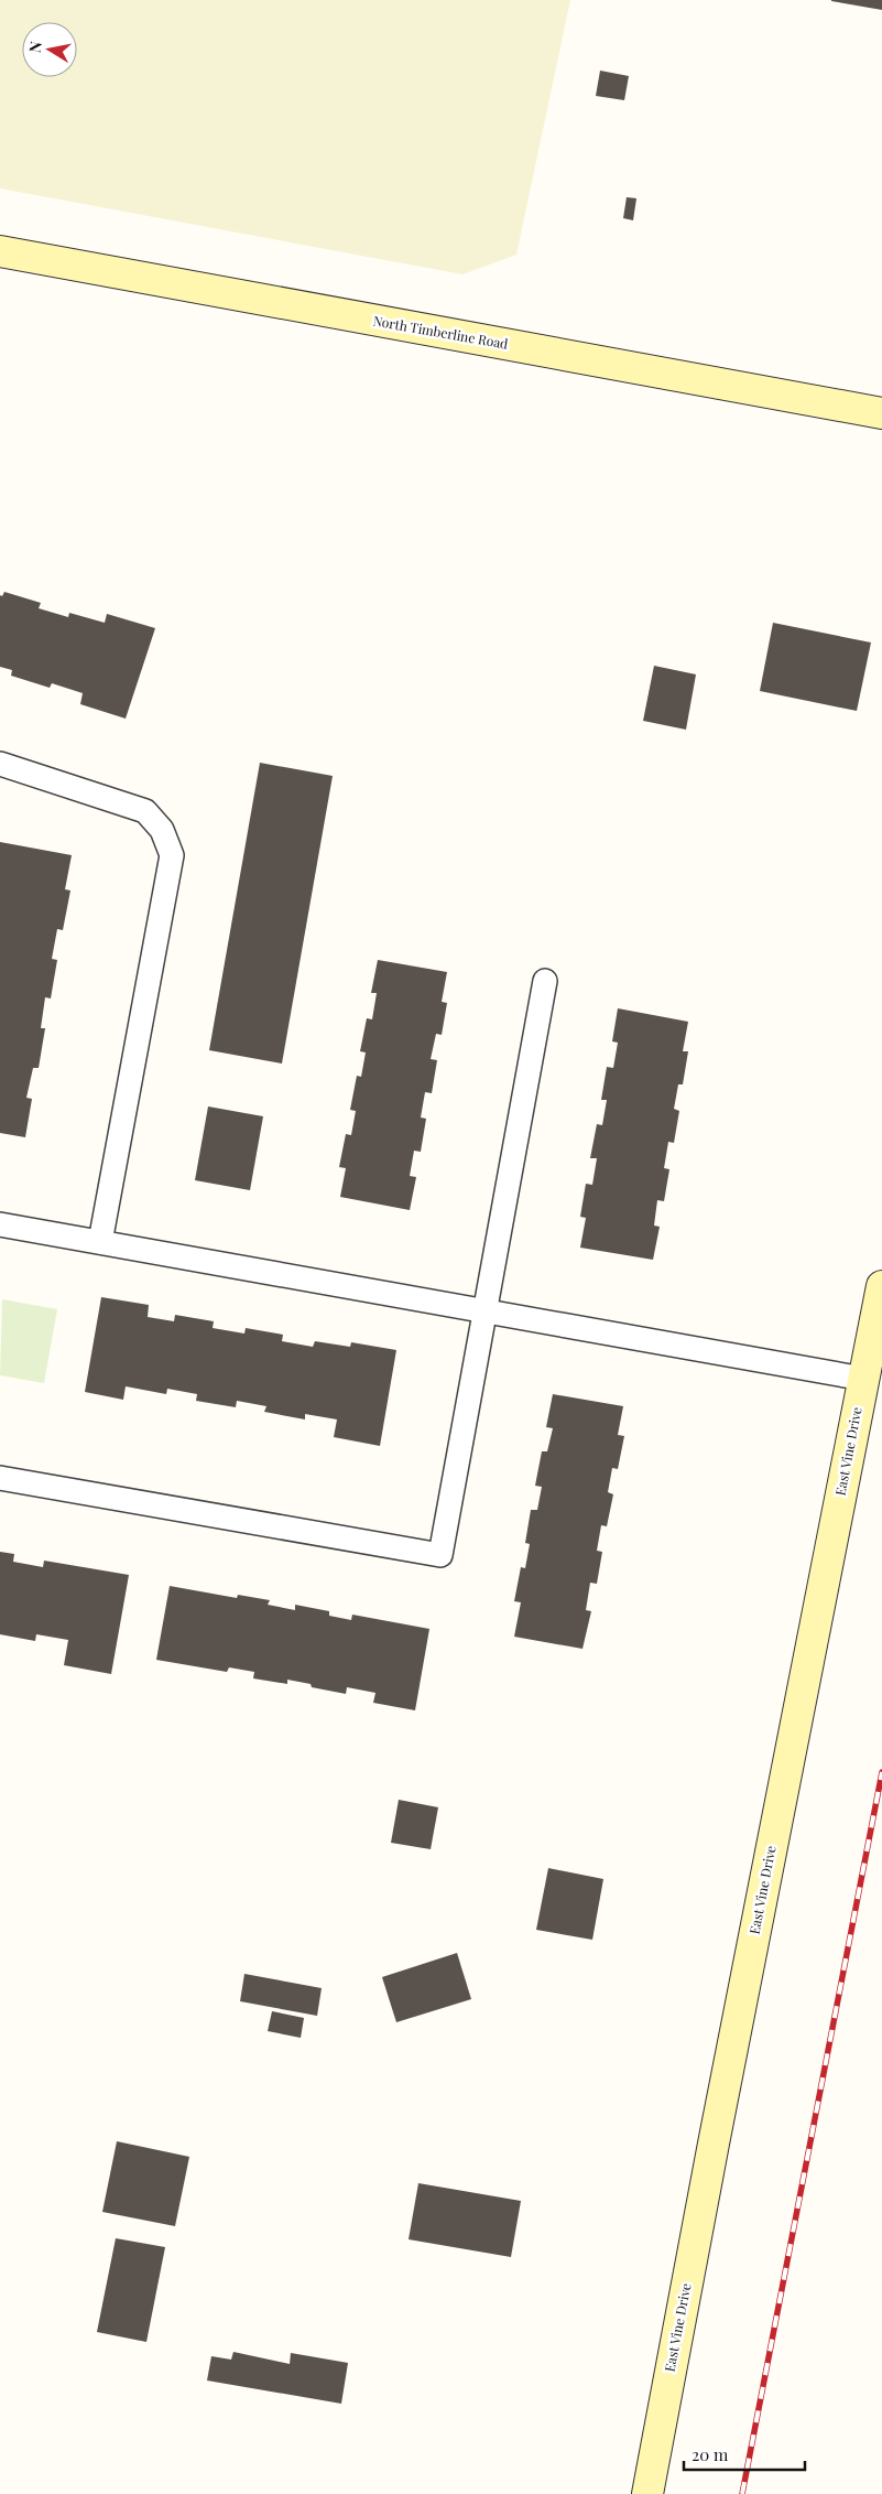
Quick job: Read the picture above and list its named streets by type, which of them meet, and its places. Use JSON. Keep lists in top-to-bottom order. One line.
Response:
{"streets":{"main road":["North Timberline Road","East Vine Drive"]},"scale_bar":"20 m","north":"left"}
